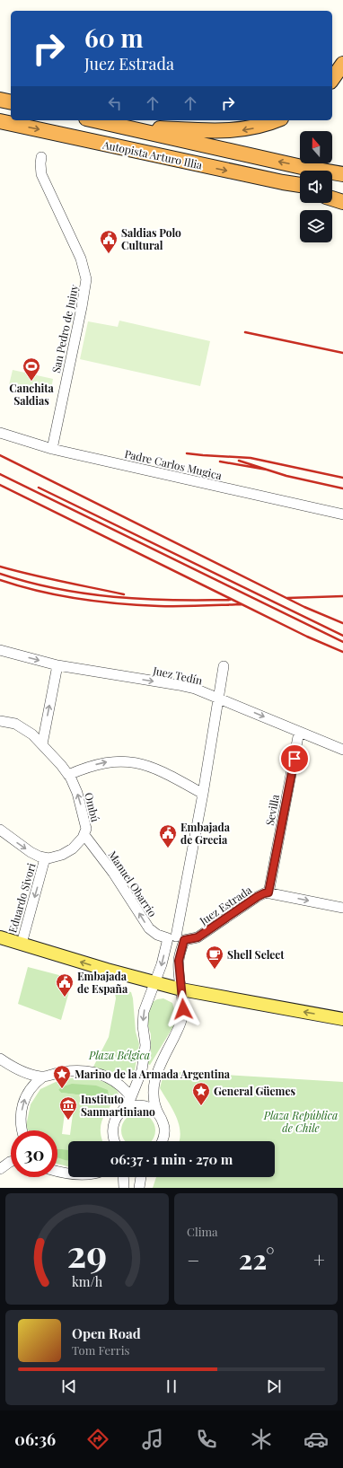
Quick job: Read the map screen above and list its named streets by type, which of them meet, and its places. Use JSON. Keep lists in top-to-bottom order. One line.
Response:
{"streets":{"highway":["Autopista Arturo Illia"],"street":["San Pedro de Jujuy","Padre Carlos Mugica","Juez Tedín","Ombú","Sevilla","Manuel Obarrio","Eduardo Sivori","Juez Estrada"]},"crossings":[["San Pedro de Jujuy","Padre Carlos Mugica"],["Juez Tedín","Sevilla"],["Ombú","Manuel Obarrio"],["Ombú","Eduardo Sivori"],["Sevilla","Juez Estrada"],["Manuel Obarrio","Juez Estrada"]],"one_way":["Juez Tedín","Manuel Obarrio","Eduardo Sivori","Juez Estrada"],"parks":["Plaza Bélgica","Plaza República de Chile"],"places":{"public building":["Saldias Polo Cultural","Embajada de Grecia","Embajada de España"],"sports":["Canchita Saldias"],"cafe":["Shell Select"],"place":["Marino de la Armada Argentina","General Güemes"],"museum":["Instituto Sanmartiniano"]},"north":"top","page":{"turn":["60 m","Juez Estrada"],"limit":"30","trip":"06:37 · 1 min · 270 m","tile":"Clima","heat":["−","22°","+"],"song":["Open Road","Tom Ferris"],"tabs":"06:36","gauge":["29","km/h"]}}
